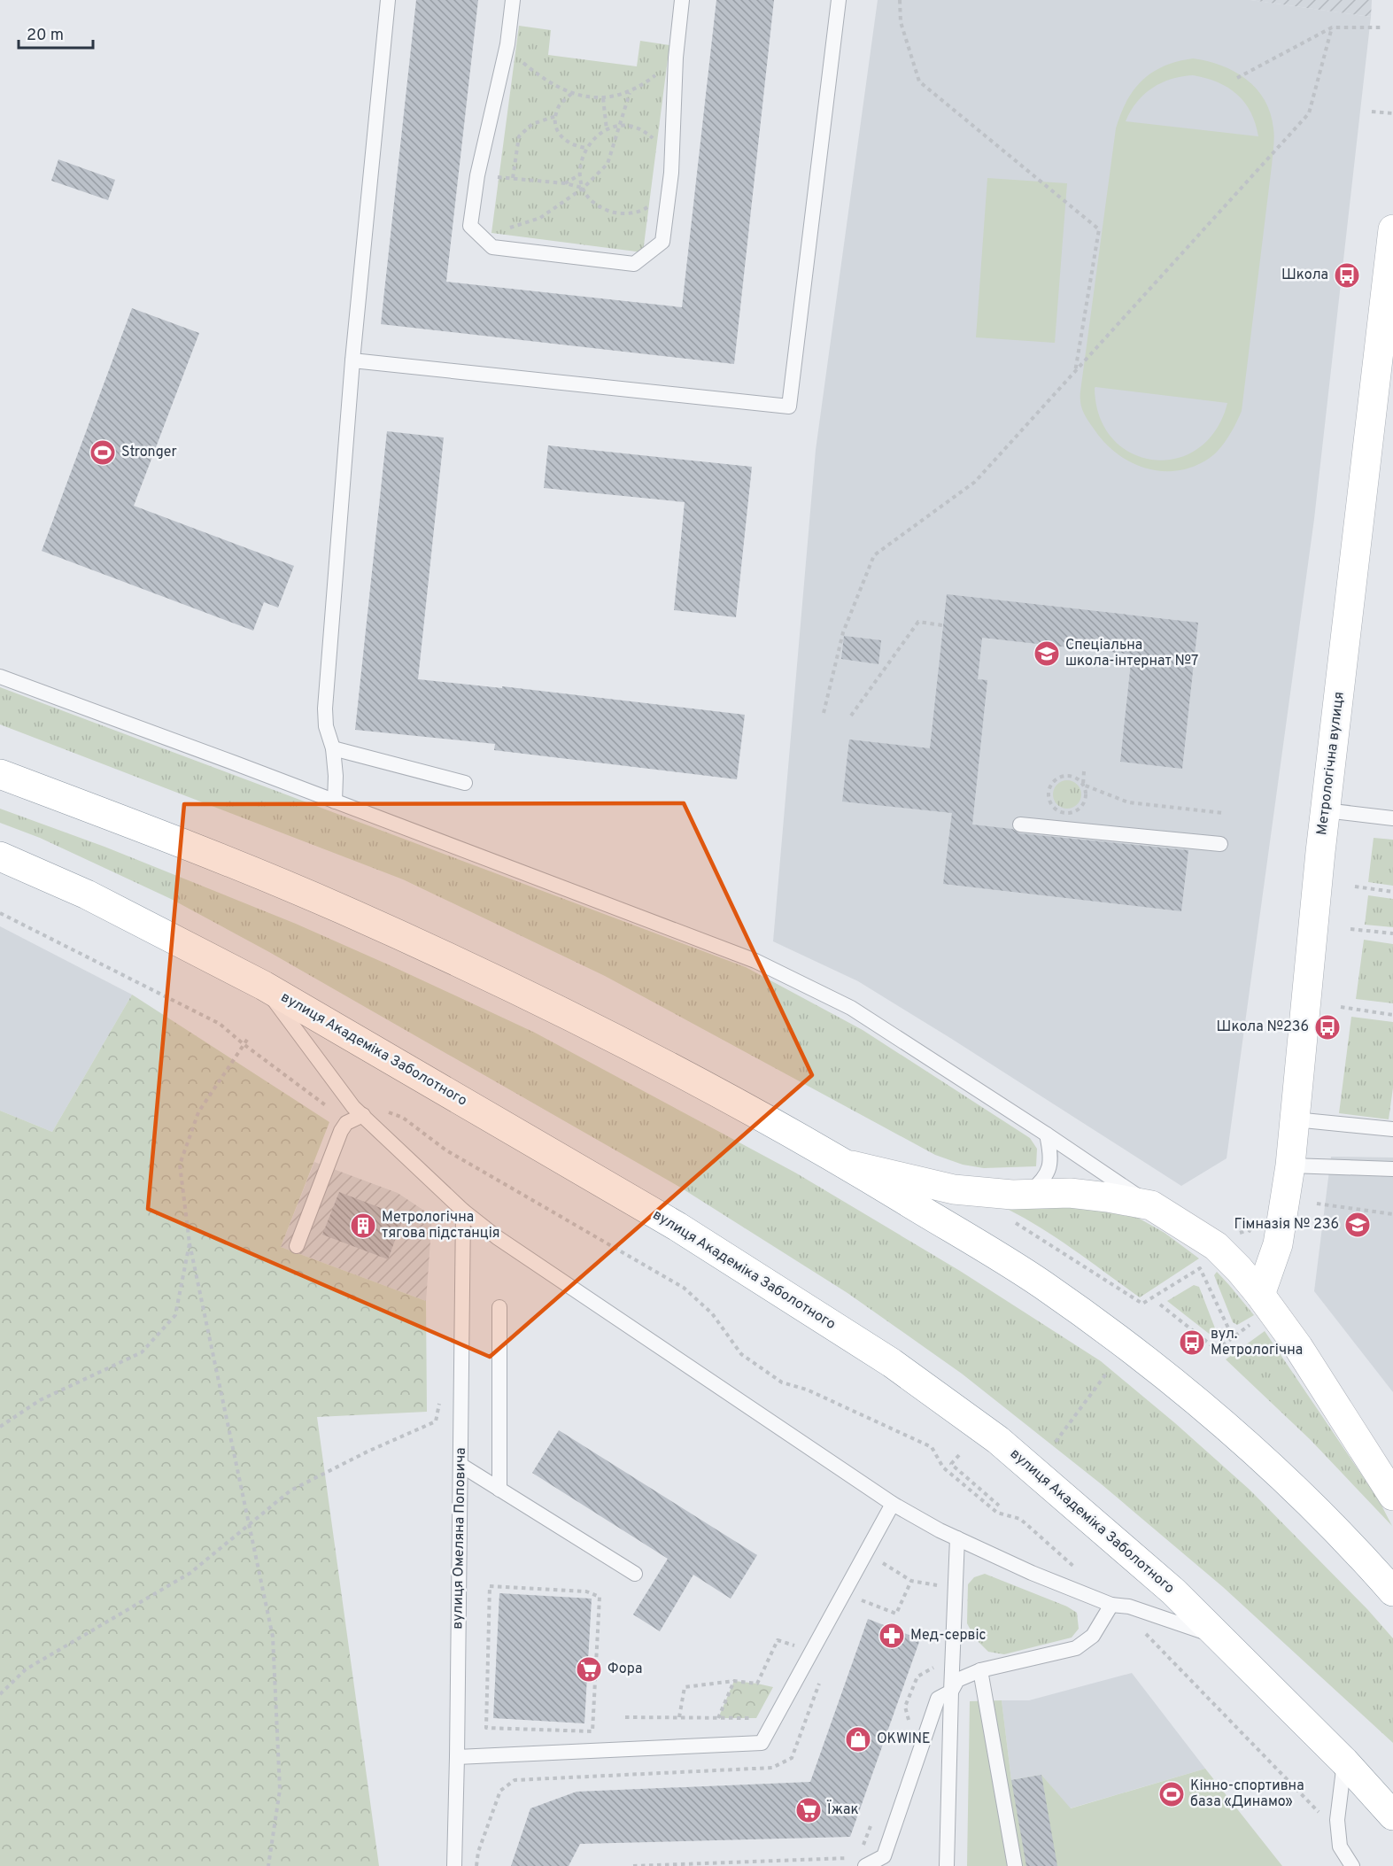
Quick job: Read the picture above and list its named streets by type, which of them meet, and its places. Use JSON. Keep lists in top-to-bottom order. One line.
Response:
{"streets":{"main road":["Метрологічна вулиця","вулиця Академіка Заболотного"],"lane":["вулиця Омеляна Поповича"]},"places":{"bus stop":["Школа","Школа №236","вул. Метрологічна"],"sports":["Stronger","Кінно-спортивна база «Динамо»"],"school or university":["Спеціальна школа-інтернат №7","Гімназія № 236"],"building":["Метрологічна тягова підстанція"],"pharmacy":["Мед-сервіс"],"supermarket":["Фора","Їжак"],"shop":["OKWINE"]},"scale_bar":"20 m"}
